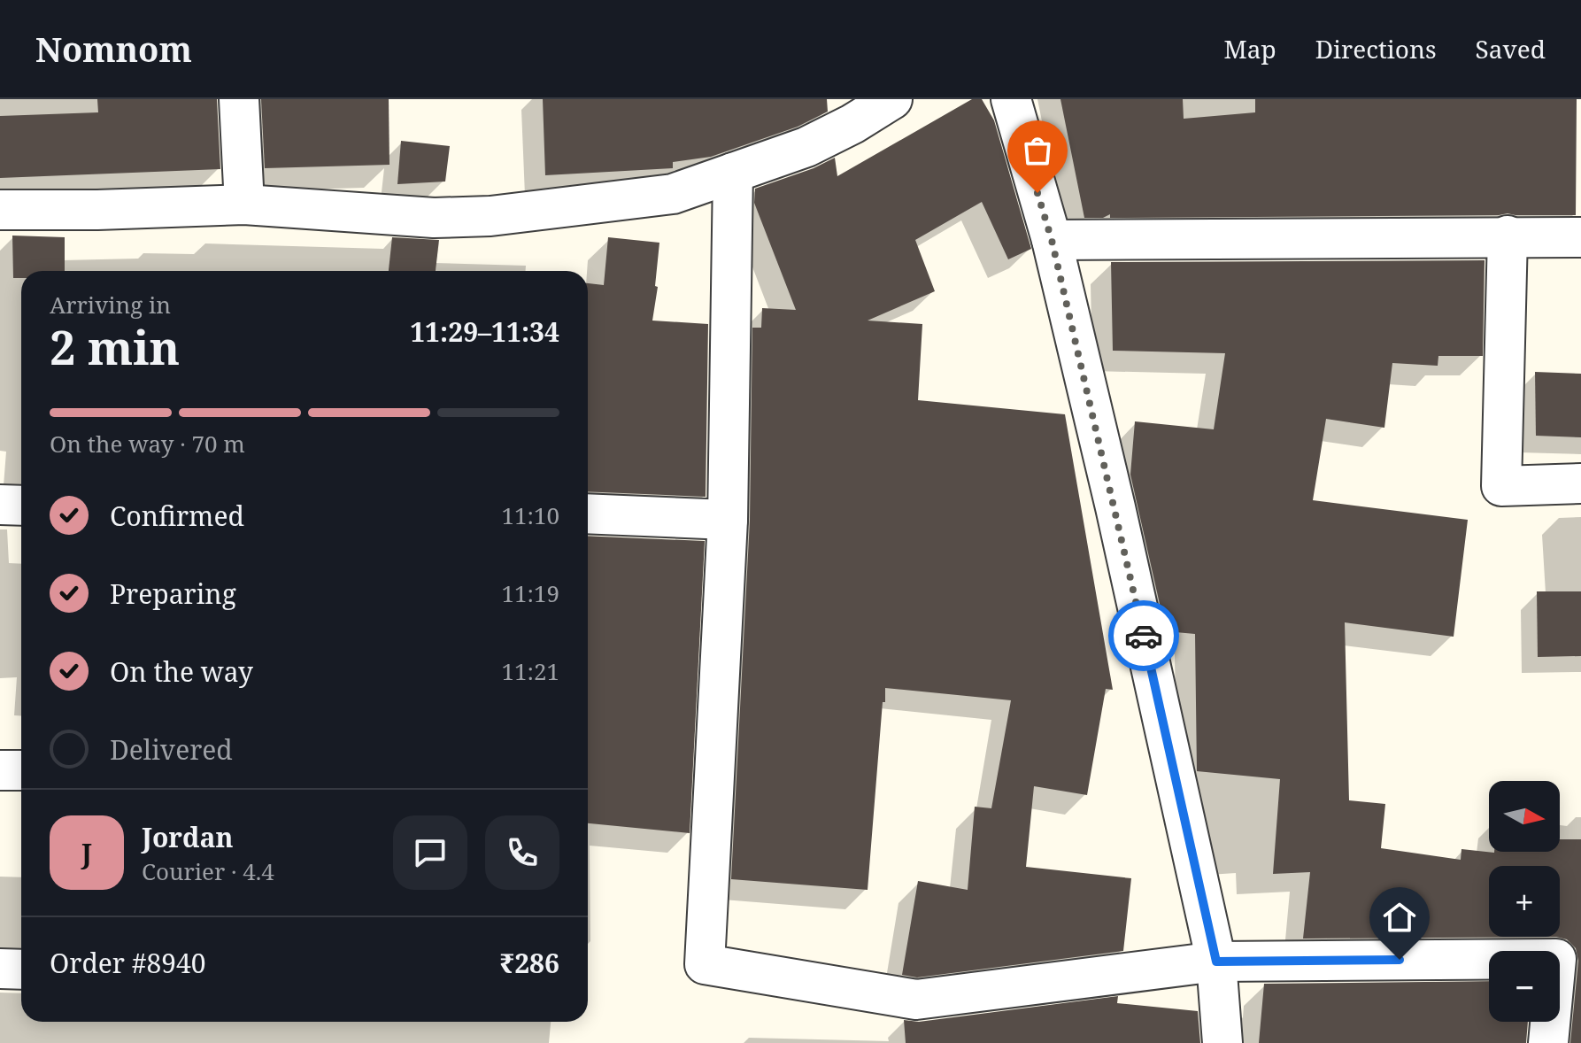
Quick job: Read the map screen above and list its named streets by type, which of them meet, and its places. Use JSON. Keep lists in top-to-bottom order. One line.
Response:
{"north":"right","page":{"header":"Nomnom","nav":["Map","Directions","Saved"],"heading":["2 min","Arriving in","11:29–11:34"],"panel":["Jordan","Courier · 4.4","Order #8940","₹286"],"bar":"On the way · 70 m","list":[["Confirmed","11:10"],["Preparing","11:19"],["On the way","11:21"],"Delivered"],"map_buttons":["+","−"],"round":"J"}}
